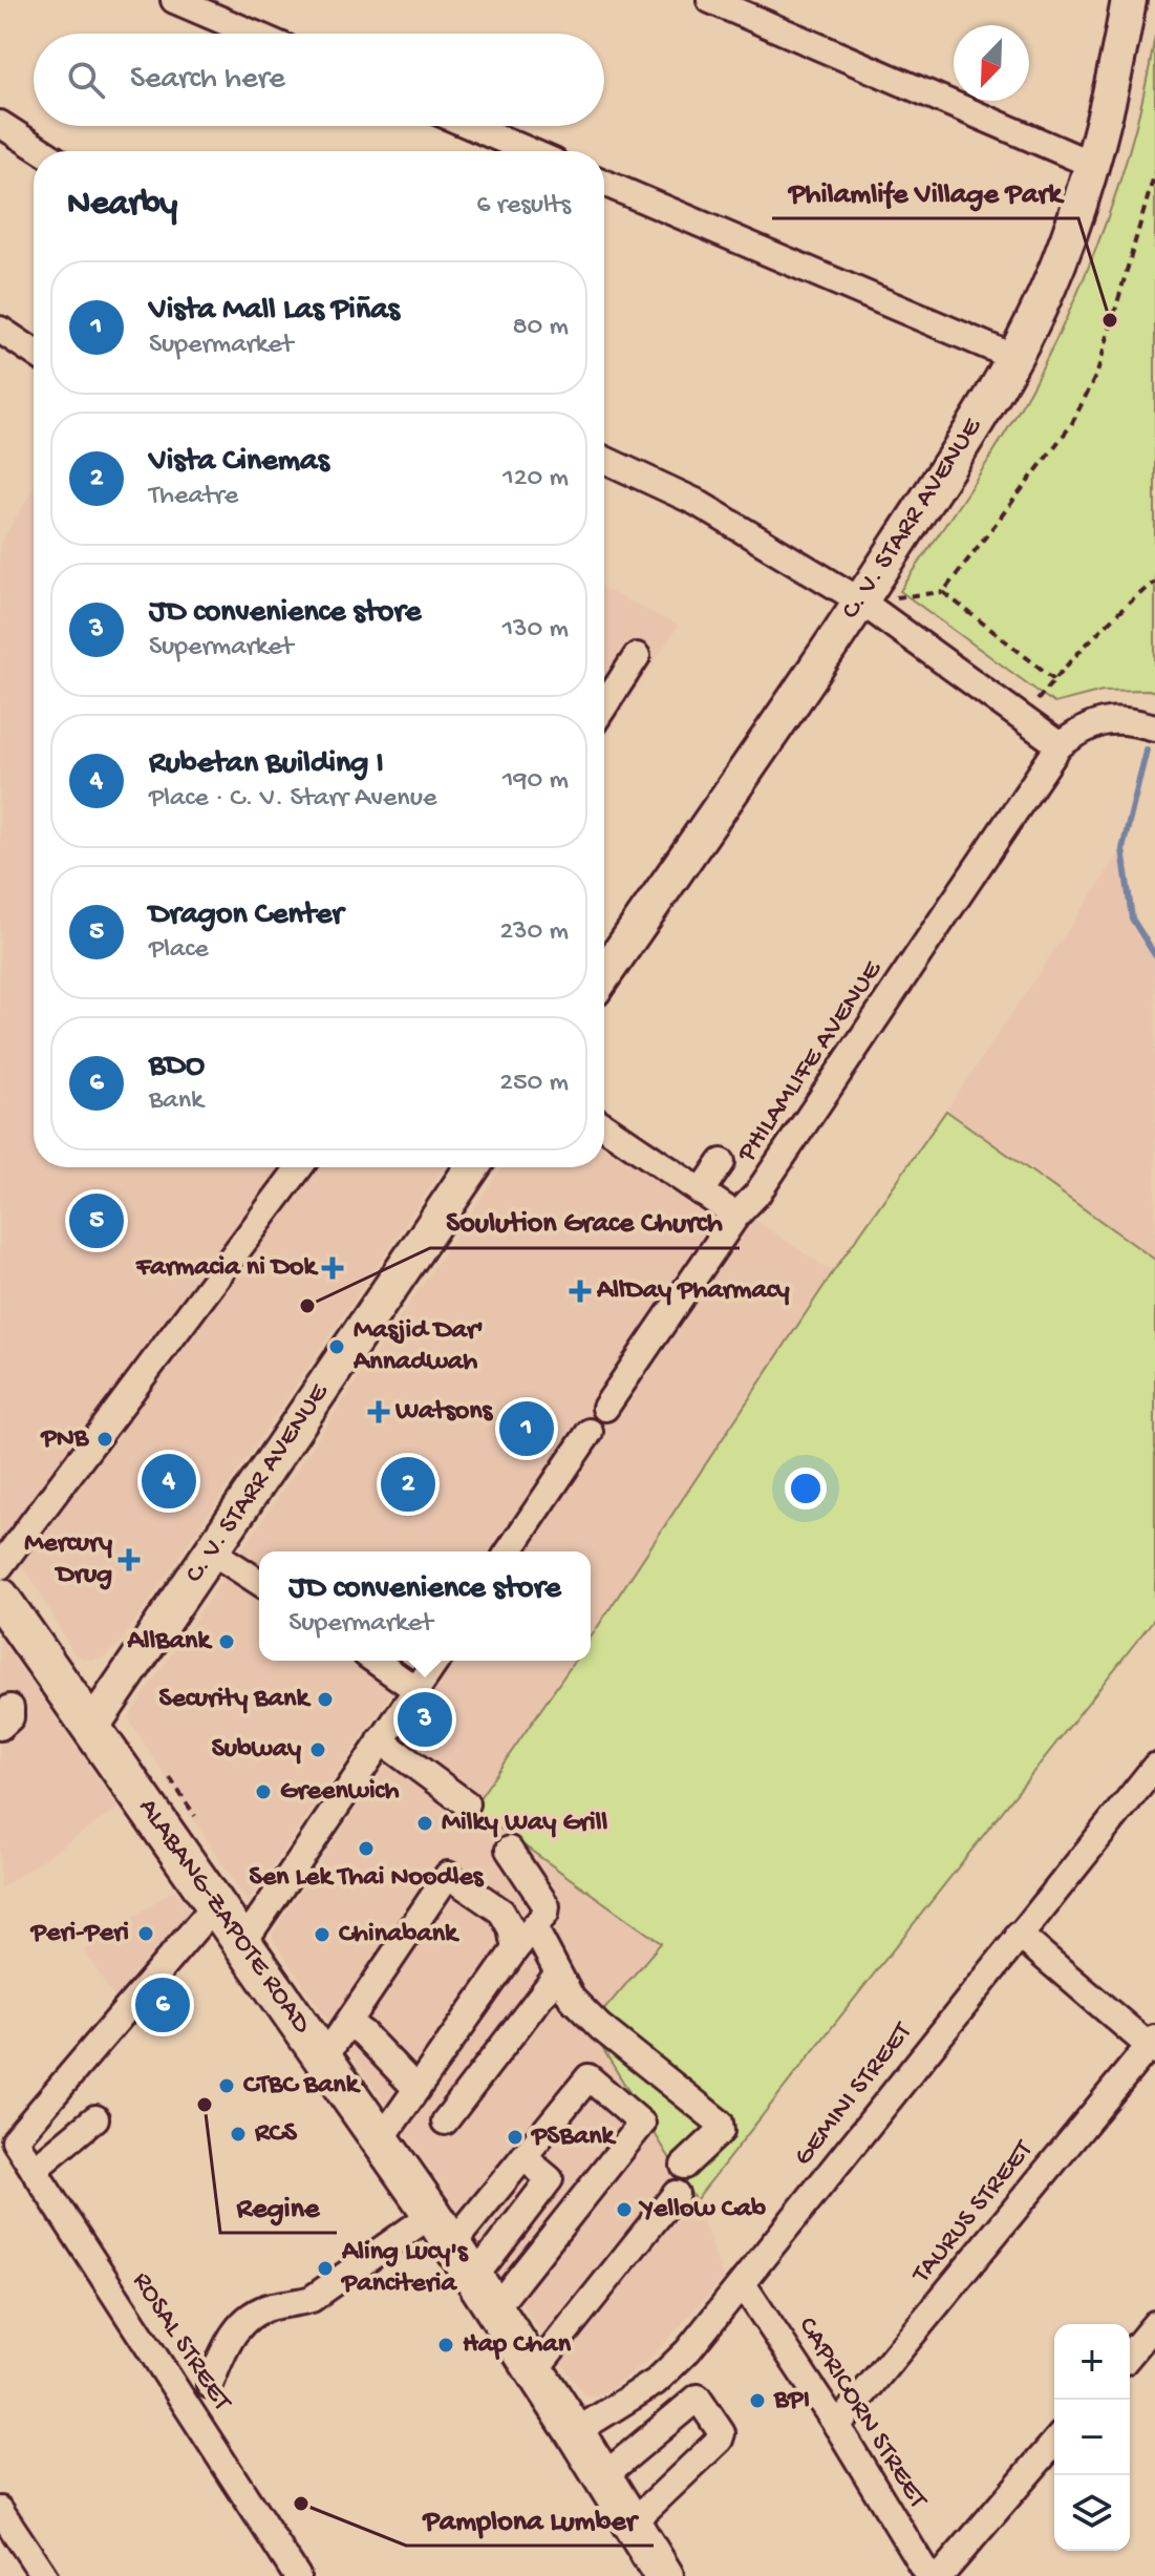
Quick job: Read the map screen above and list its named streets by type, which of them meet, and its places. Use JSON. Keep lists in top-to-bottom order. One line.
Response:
{"streets":{"highway":["ALABANG-ZAPOTE ROAD"],"main road":["C. V. STARR AVENUE"],"street":["PHILAMLIFE AVENUE","GEMINI STREET","TAURUS STREET","ROSAL STREET","CAPRICORN STREET"]},"crossings":[["C. V. STARR AVENUE","ALABANG-ZAPOTE ROAD"],["ALABANG-ZAPOTE ROAD","GEMINI STREET"],["ALABANG-ZAPOTE ROAD","ROSAL STREET"],["GEMINI STREET","CAPRICORN STREET"],["TAURUS STREET","CAPRICORN STREET"]],"places":{"other":["Philamlife Village Park","Soulution Grace Church","Masjid Dar' Annadwah","PNB","AllBank","Security Bank","Subway","Greenwich","Milky Way Grill","Sen Lek Thai Noodles","Peri-Peri","Chinabank","CTBC Bank","Regine","RCS","PSBank","Yellow Cab","Aling Lucy's Panciteria","Hap Chan","BPI","Pamplona Lumber"],"health":["Farmacia ni Dok","AllDay Pharmacy","Watsons","Mercury Drug"]},"north":"bottom left","page":{"search":"Search here","heading":["Nearby","6 results"],"list":[{"mark":"1","name":"Vista Mall Las Piñas","note":"Supermarket","value":"80 m"},{"mark":"2","name":"Vista Cinemas","note":"Theatre","value":"120 m"},{"mark":"3","name":"JD convenience store","note":"Supermarket","value":"130 m"},{"mark":"4","name":"Rubetan Building I","note":"Place · C. V. Starr Avenue","value":"190 m"},{"mark":"5","name":"Dragon Center","note":"Place","value":"230 m"},{"mark":"6","name":"BDO","note":"Bank","value":"250 m"}],"pins":["5","1","4","2","3","6"],"popup":["JD convenience store","Supermarket"],"map_buttons":["+","−"]}}
